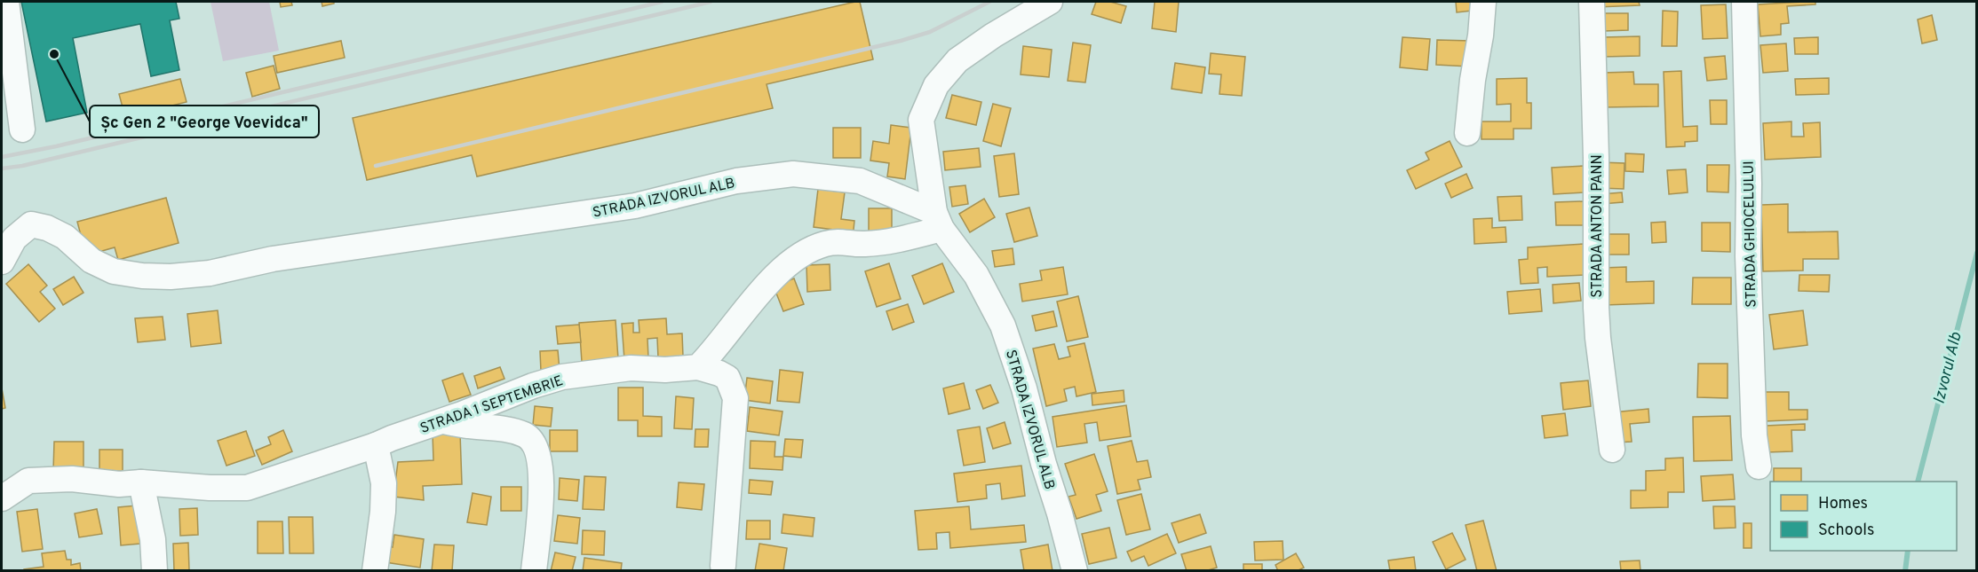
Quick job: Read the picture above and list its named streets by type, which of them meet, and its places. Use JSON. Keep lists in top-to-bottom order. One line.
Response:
{"streets":{"street":["STRADA IZVORUL ALB","STRADA ANTON PANN","STRADA GHIOCELULUI","STRADA 1 SEPTEMBRIE"]},"water":["Izvorul Alb"],"places":["Șc Gen 2 \"George Voevidca\""],"legend":["Homes","Schools"]}
